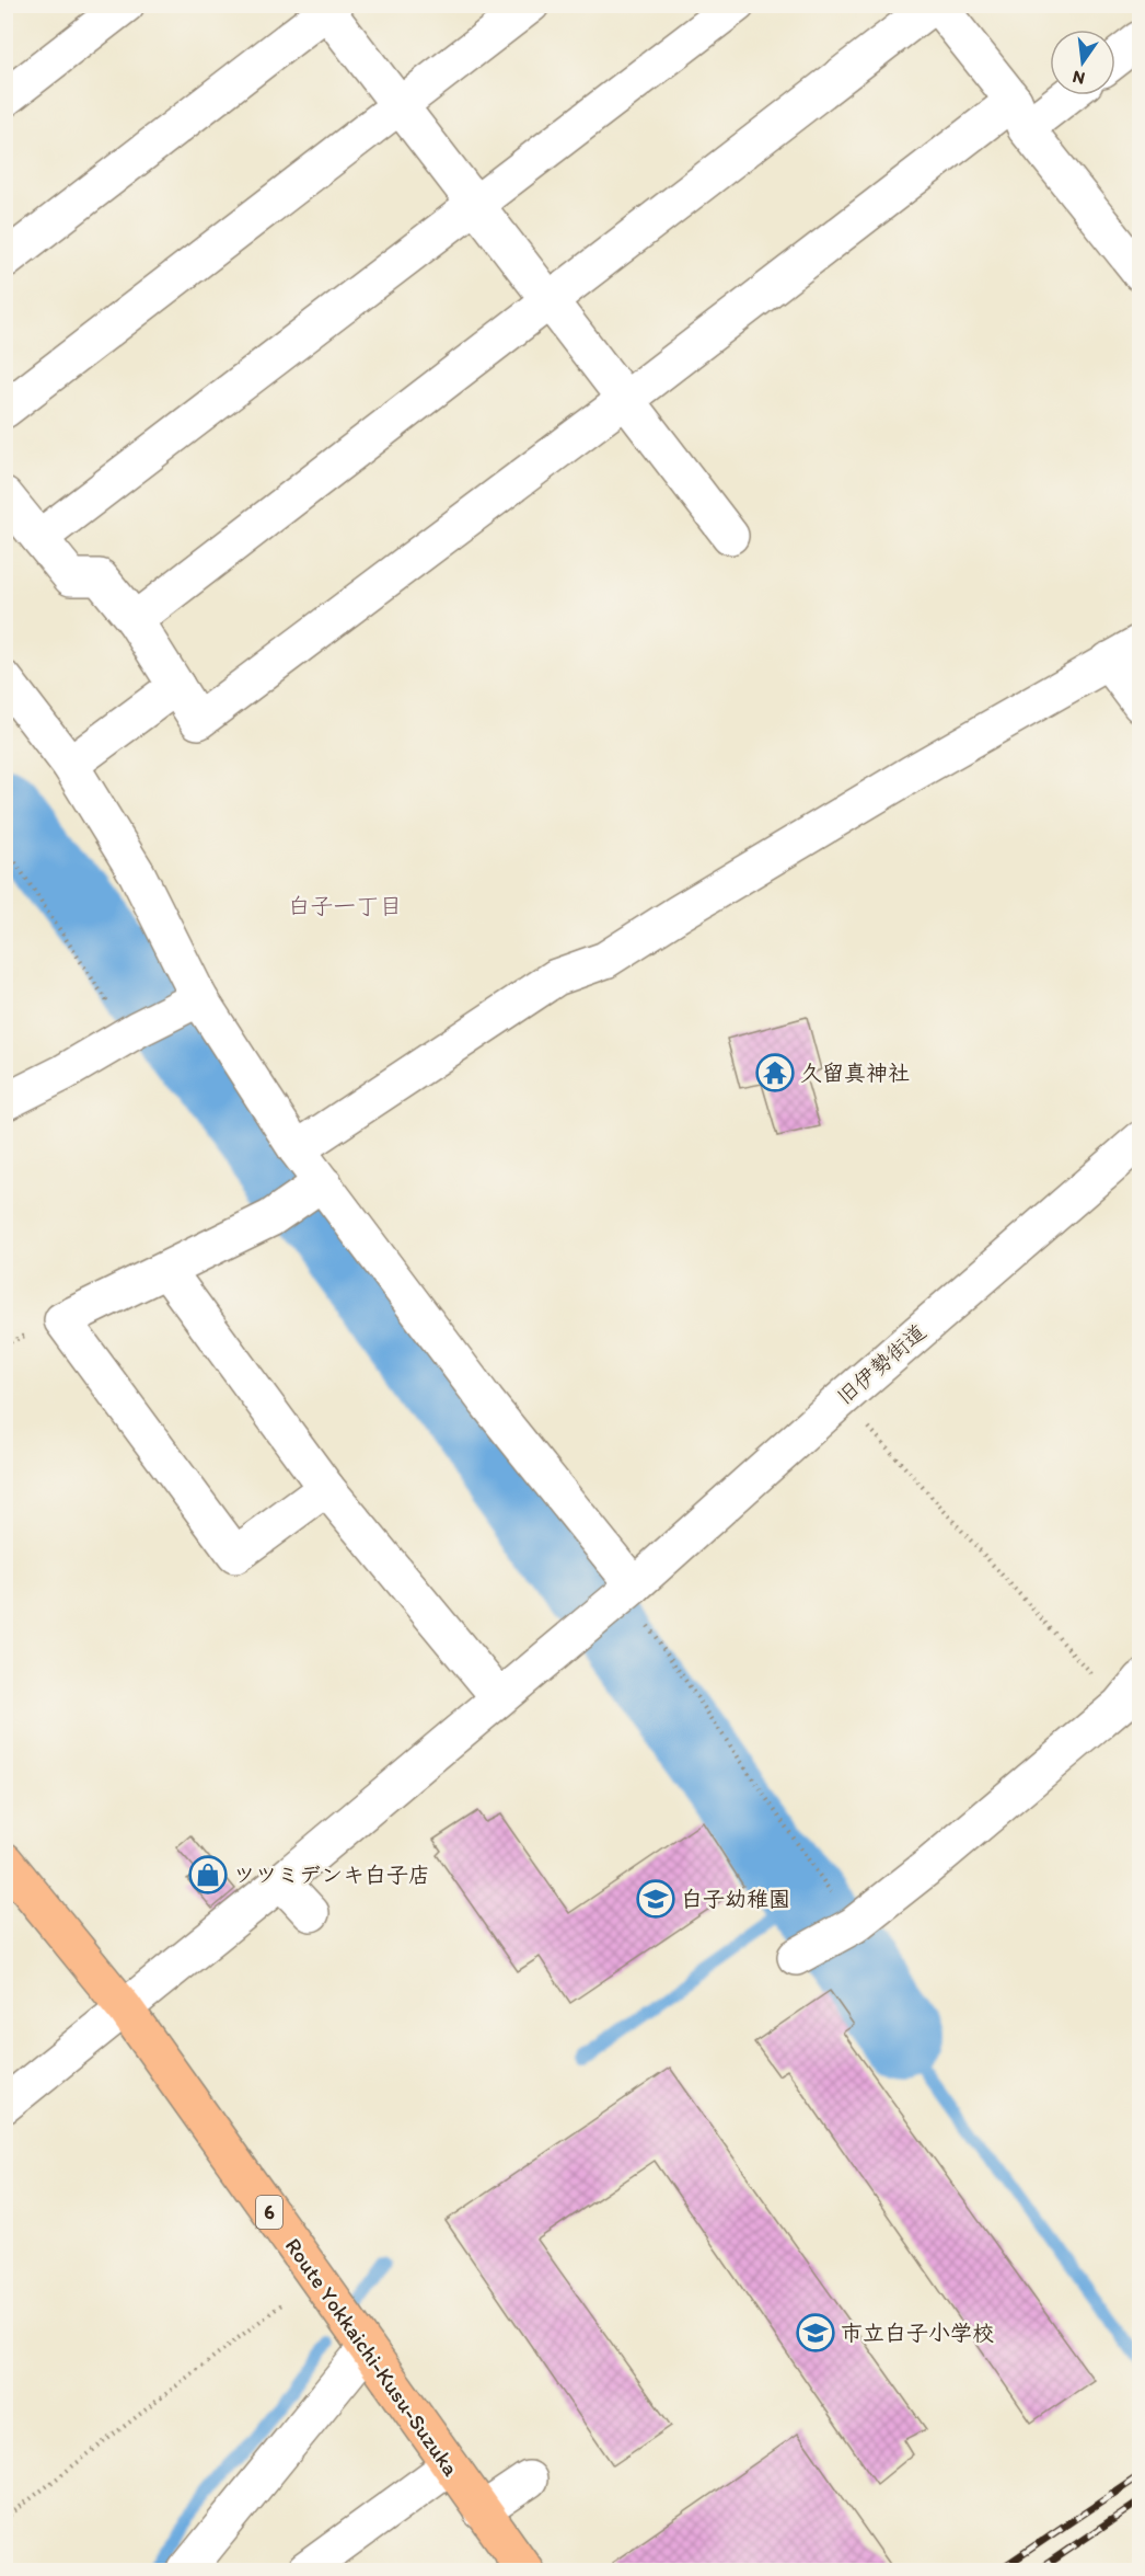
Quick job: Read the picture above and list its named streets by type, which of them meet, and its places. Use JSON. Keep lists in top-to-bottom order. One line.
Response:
{"streets":{"main road":["6","Route Yokkaichi-Kusu-Suzuka"],"street":["旧伊勢街道"]},"crossings":[["旧伊勢街道","Route Yokkaichi-Kusu-Suzuka"]],"districts":["白子一丁目"],"places":{"temple":["久留真神社"],"shop":["ツツミデンキ白子店"],"school or university":["白子幼稚園","市立白子小学校"]},"north":"bottom"}
